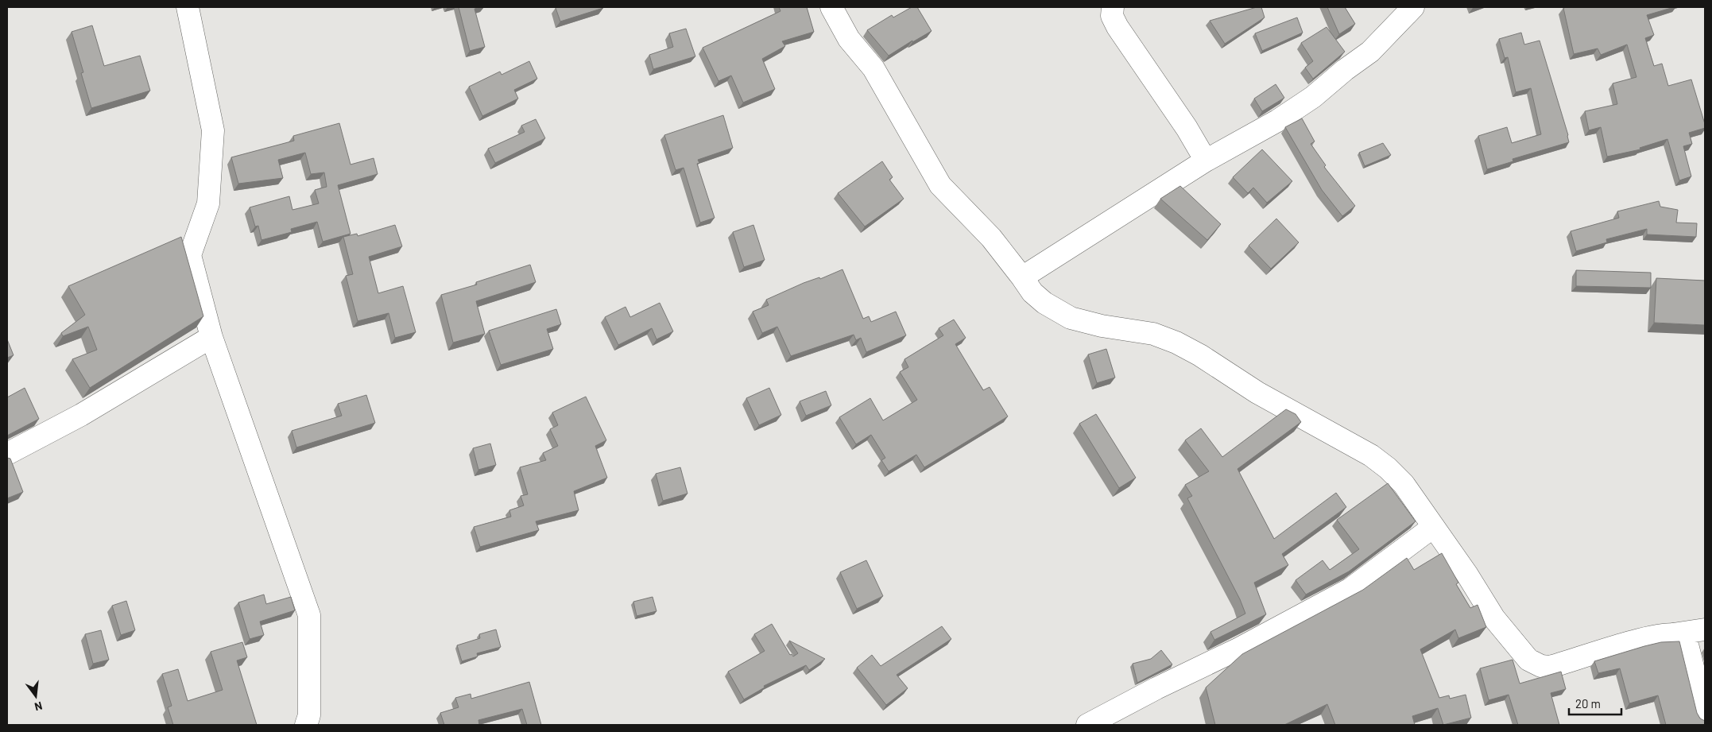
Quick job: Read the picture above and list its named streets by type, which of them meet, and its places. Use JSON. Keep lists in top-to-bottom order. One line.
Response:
{"scale_bar":"20 m","north":"bottom"}
